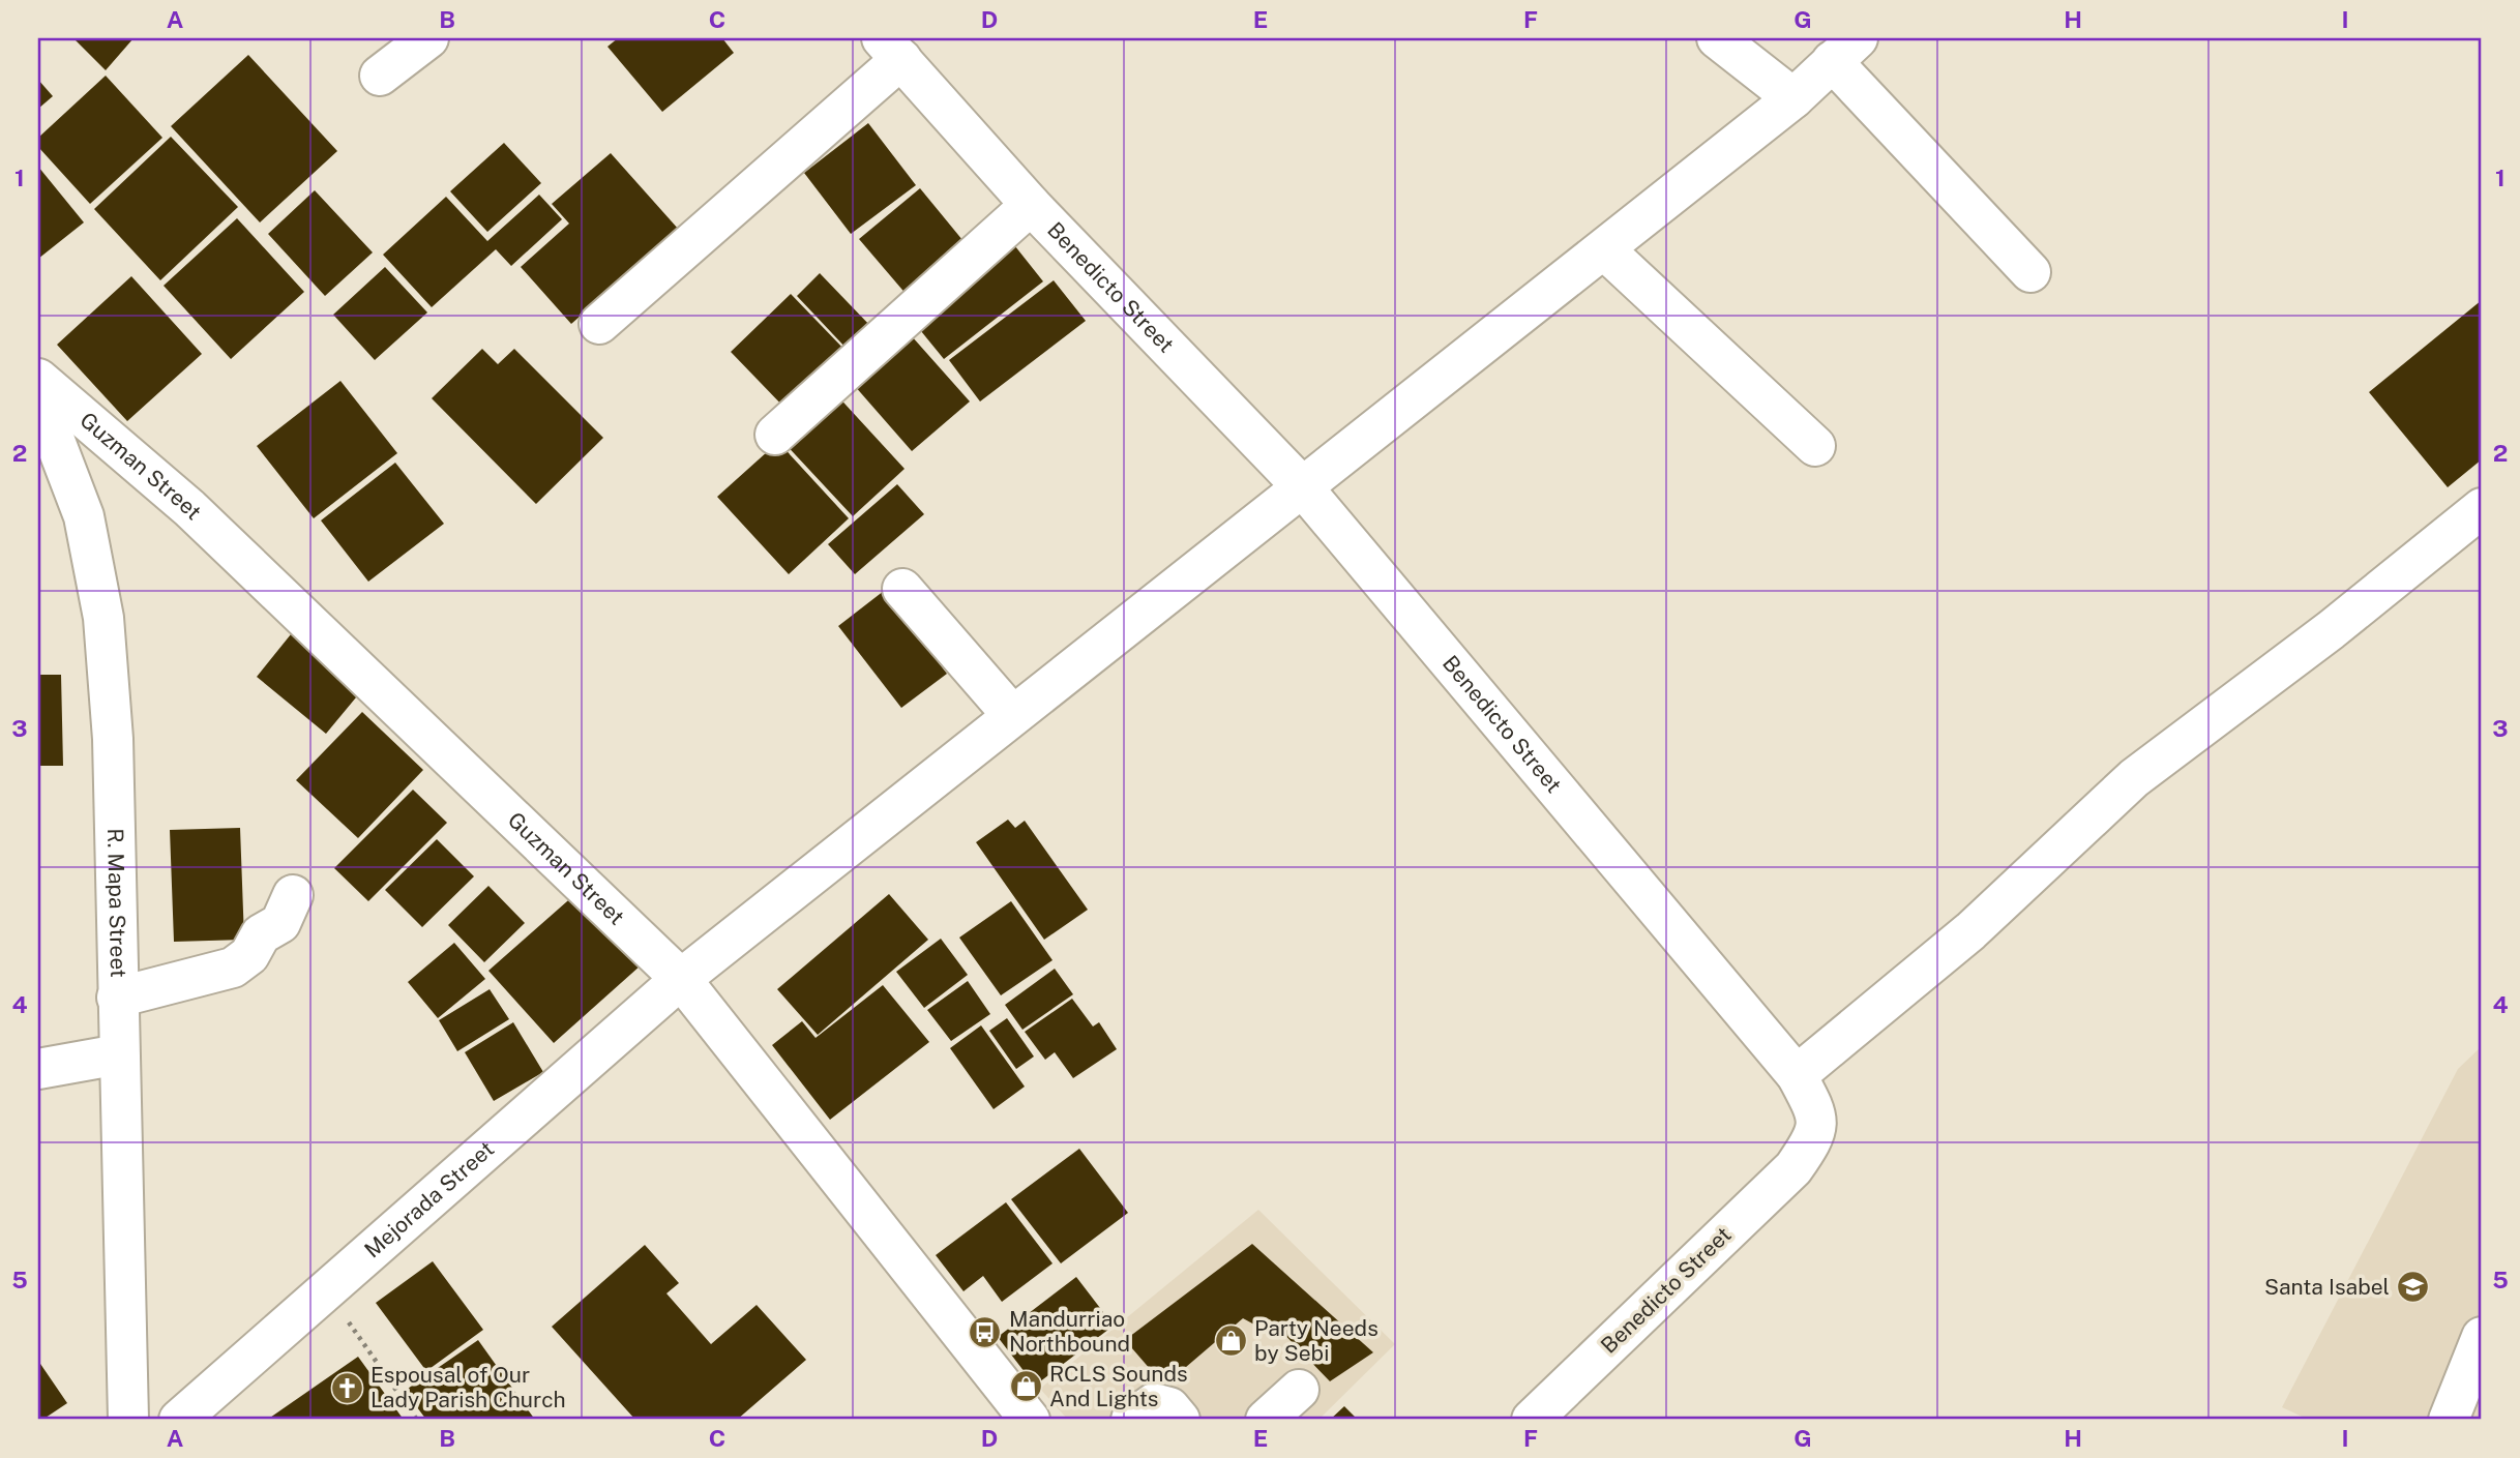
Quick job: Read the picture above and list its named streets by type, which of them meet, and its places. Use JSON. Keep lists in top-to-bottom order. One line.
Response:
{"streets":{"street":["Benedicto Street","Guzman Street","R. Mapa Street","Mejorada Street"]},"crossings":[["Benedicto Street","Mejorada Street"],["Guzman Street","Mejorada Street"]],"places":{"school or university":["Santa Isabel"],"bus stop":["Mandurriao Northbound"],"shop":["Party Needs by Sebi","RCLS Sounds And Lights"],"church":["Espousal of Our Lady Parish Church"]},"grid":{"columns":["A","B","C","D","E","F","G","H","I"],"rows":["1","2","3","4","5"]}}
